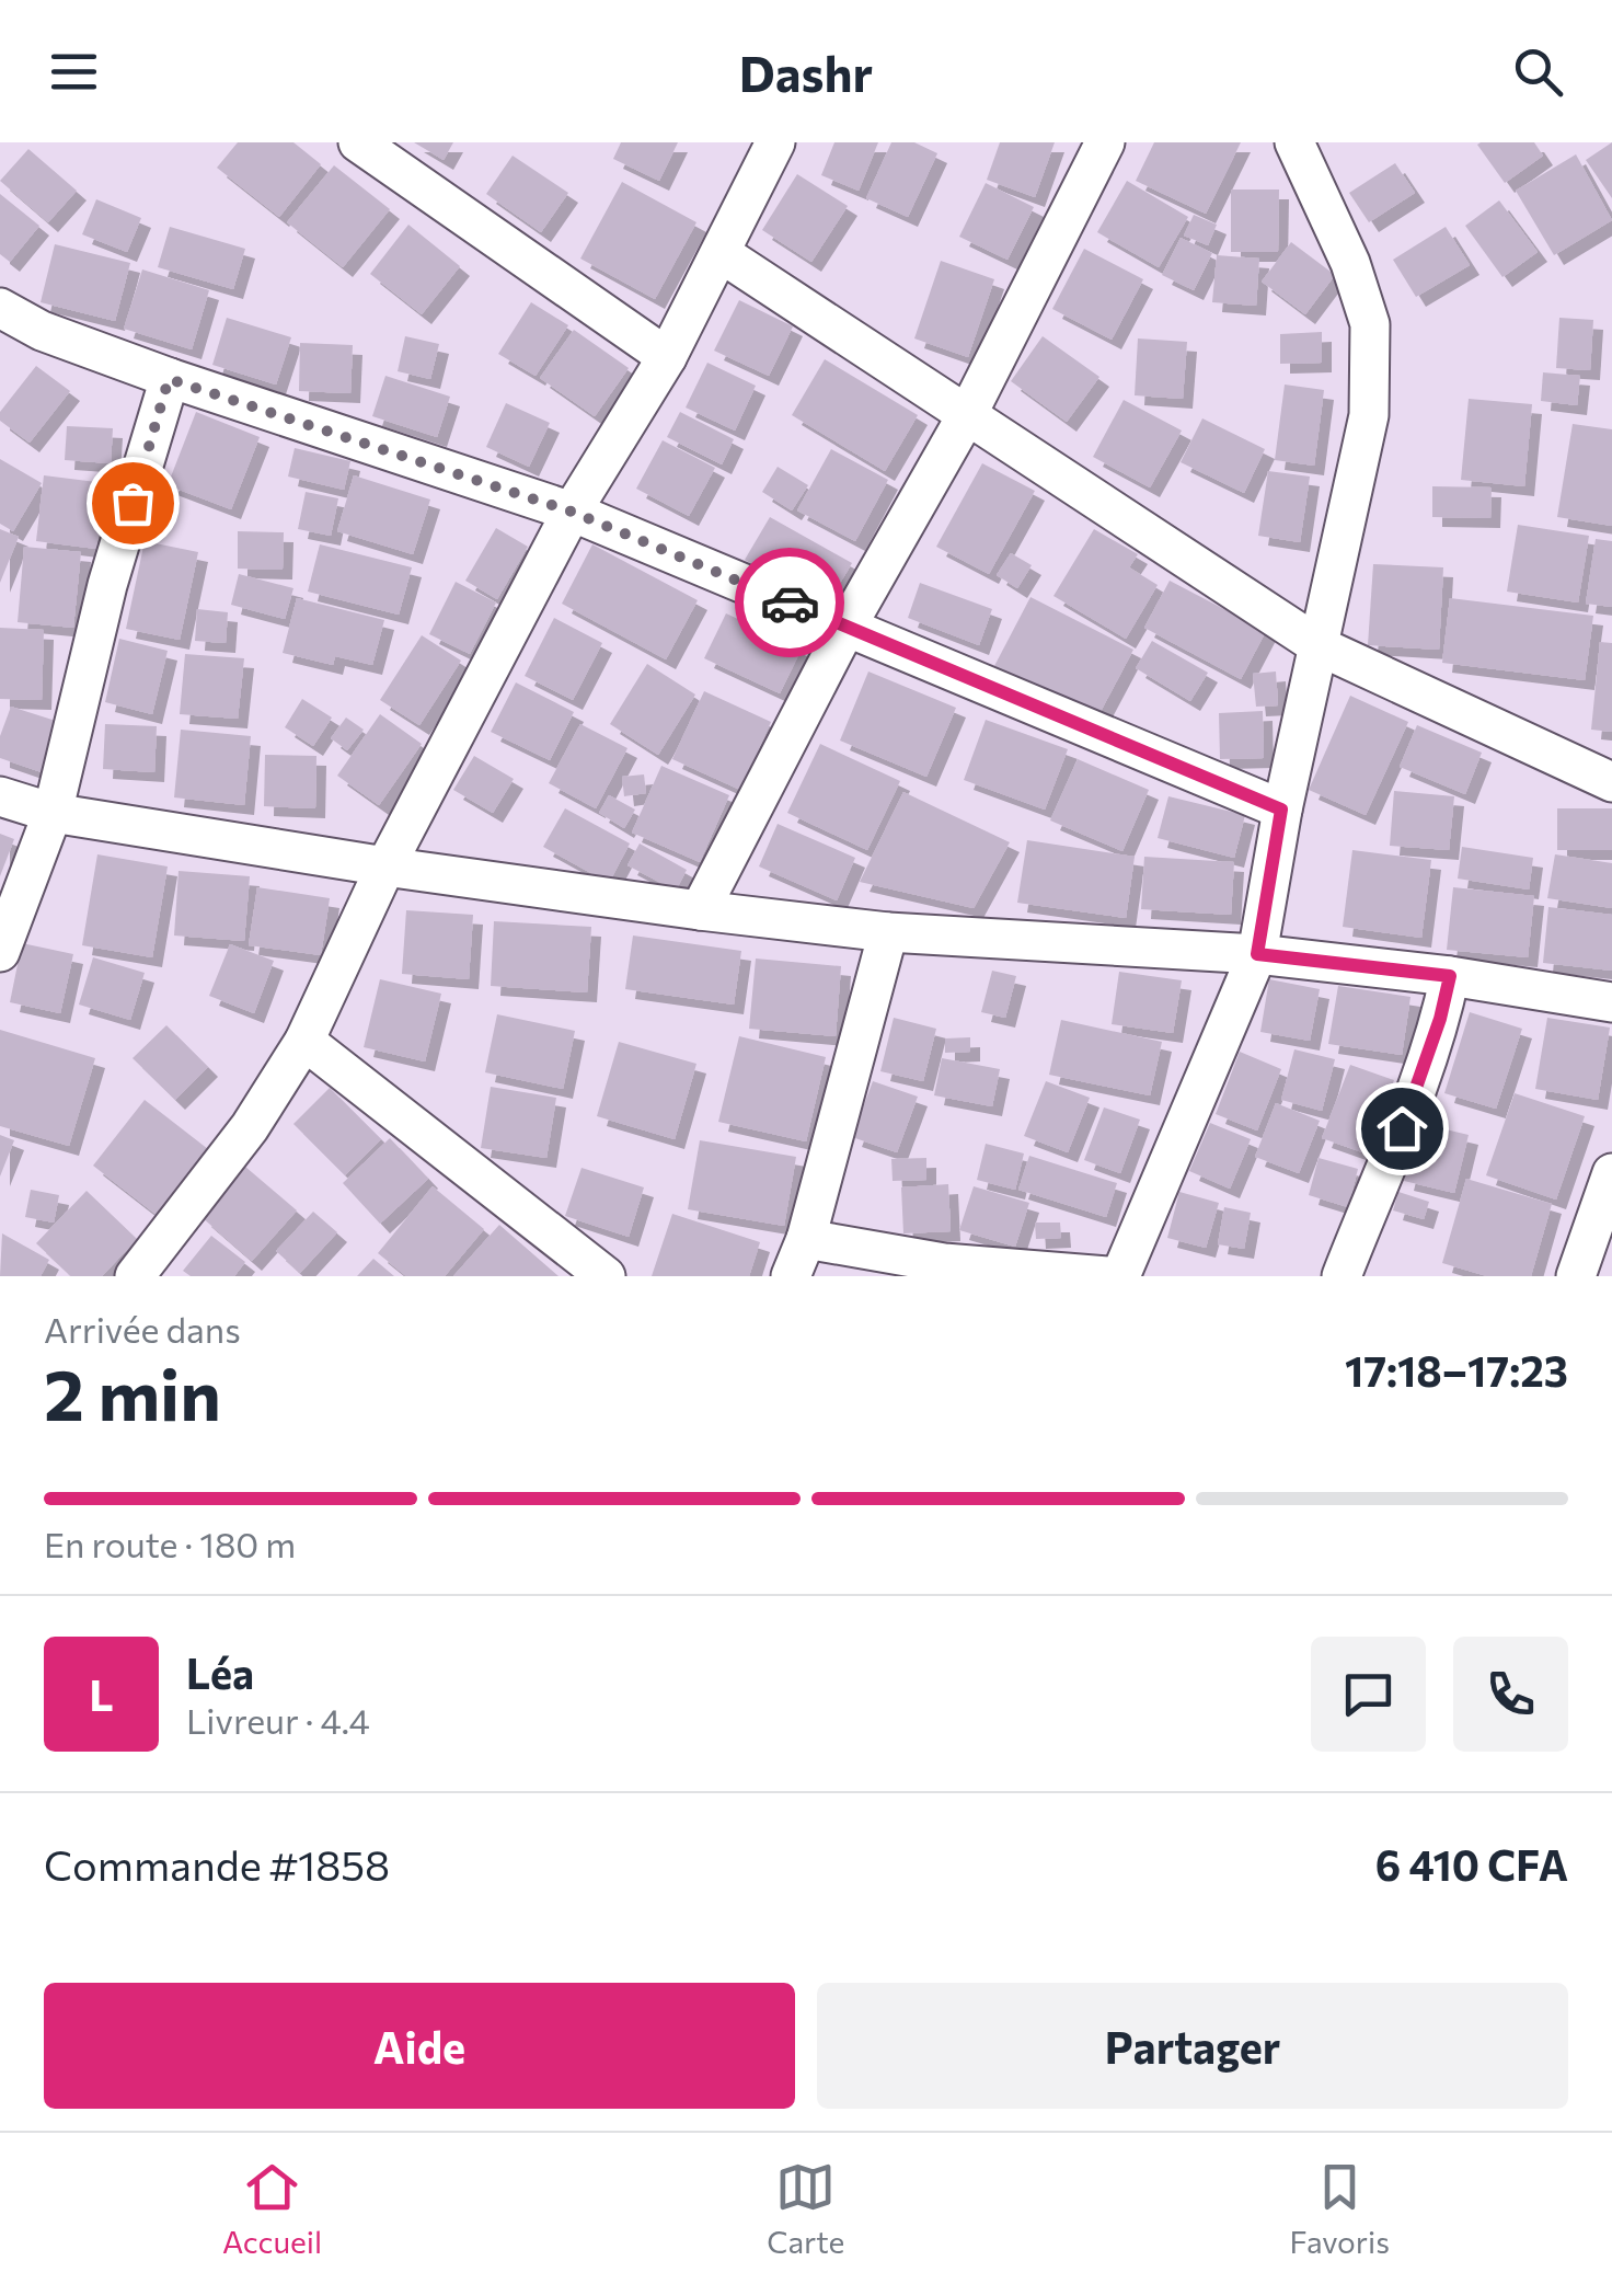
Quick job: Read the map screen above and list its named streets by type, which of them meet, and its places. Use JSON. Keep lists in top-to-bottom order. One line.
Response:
{"page":{"header":"Dashr","heading":["2 min","Arrivée dans","17:18–17:23"],"panel":["Léa","Livreur · 4.4","Commande #1858","6 410 CFA"],"bar":"En route · 180 m","round":"L","buttons":["Aide","Partager"],"tabs":["Accueil","Carte","Favoris"]}}
